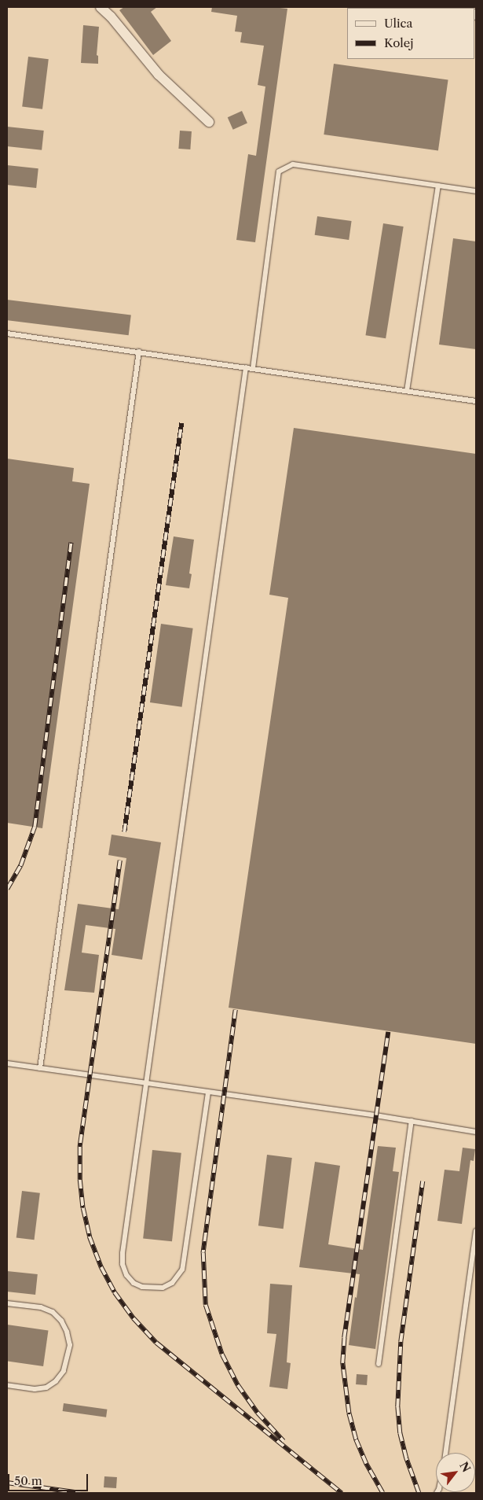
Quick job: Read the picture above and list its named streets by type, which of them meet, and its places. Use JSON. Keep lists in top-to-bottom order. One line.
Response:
{"legend":["Ulica","Kolej"],"scale_bar":"50 m","north":"top right"}
